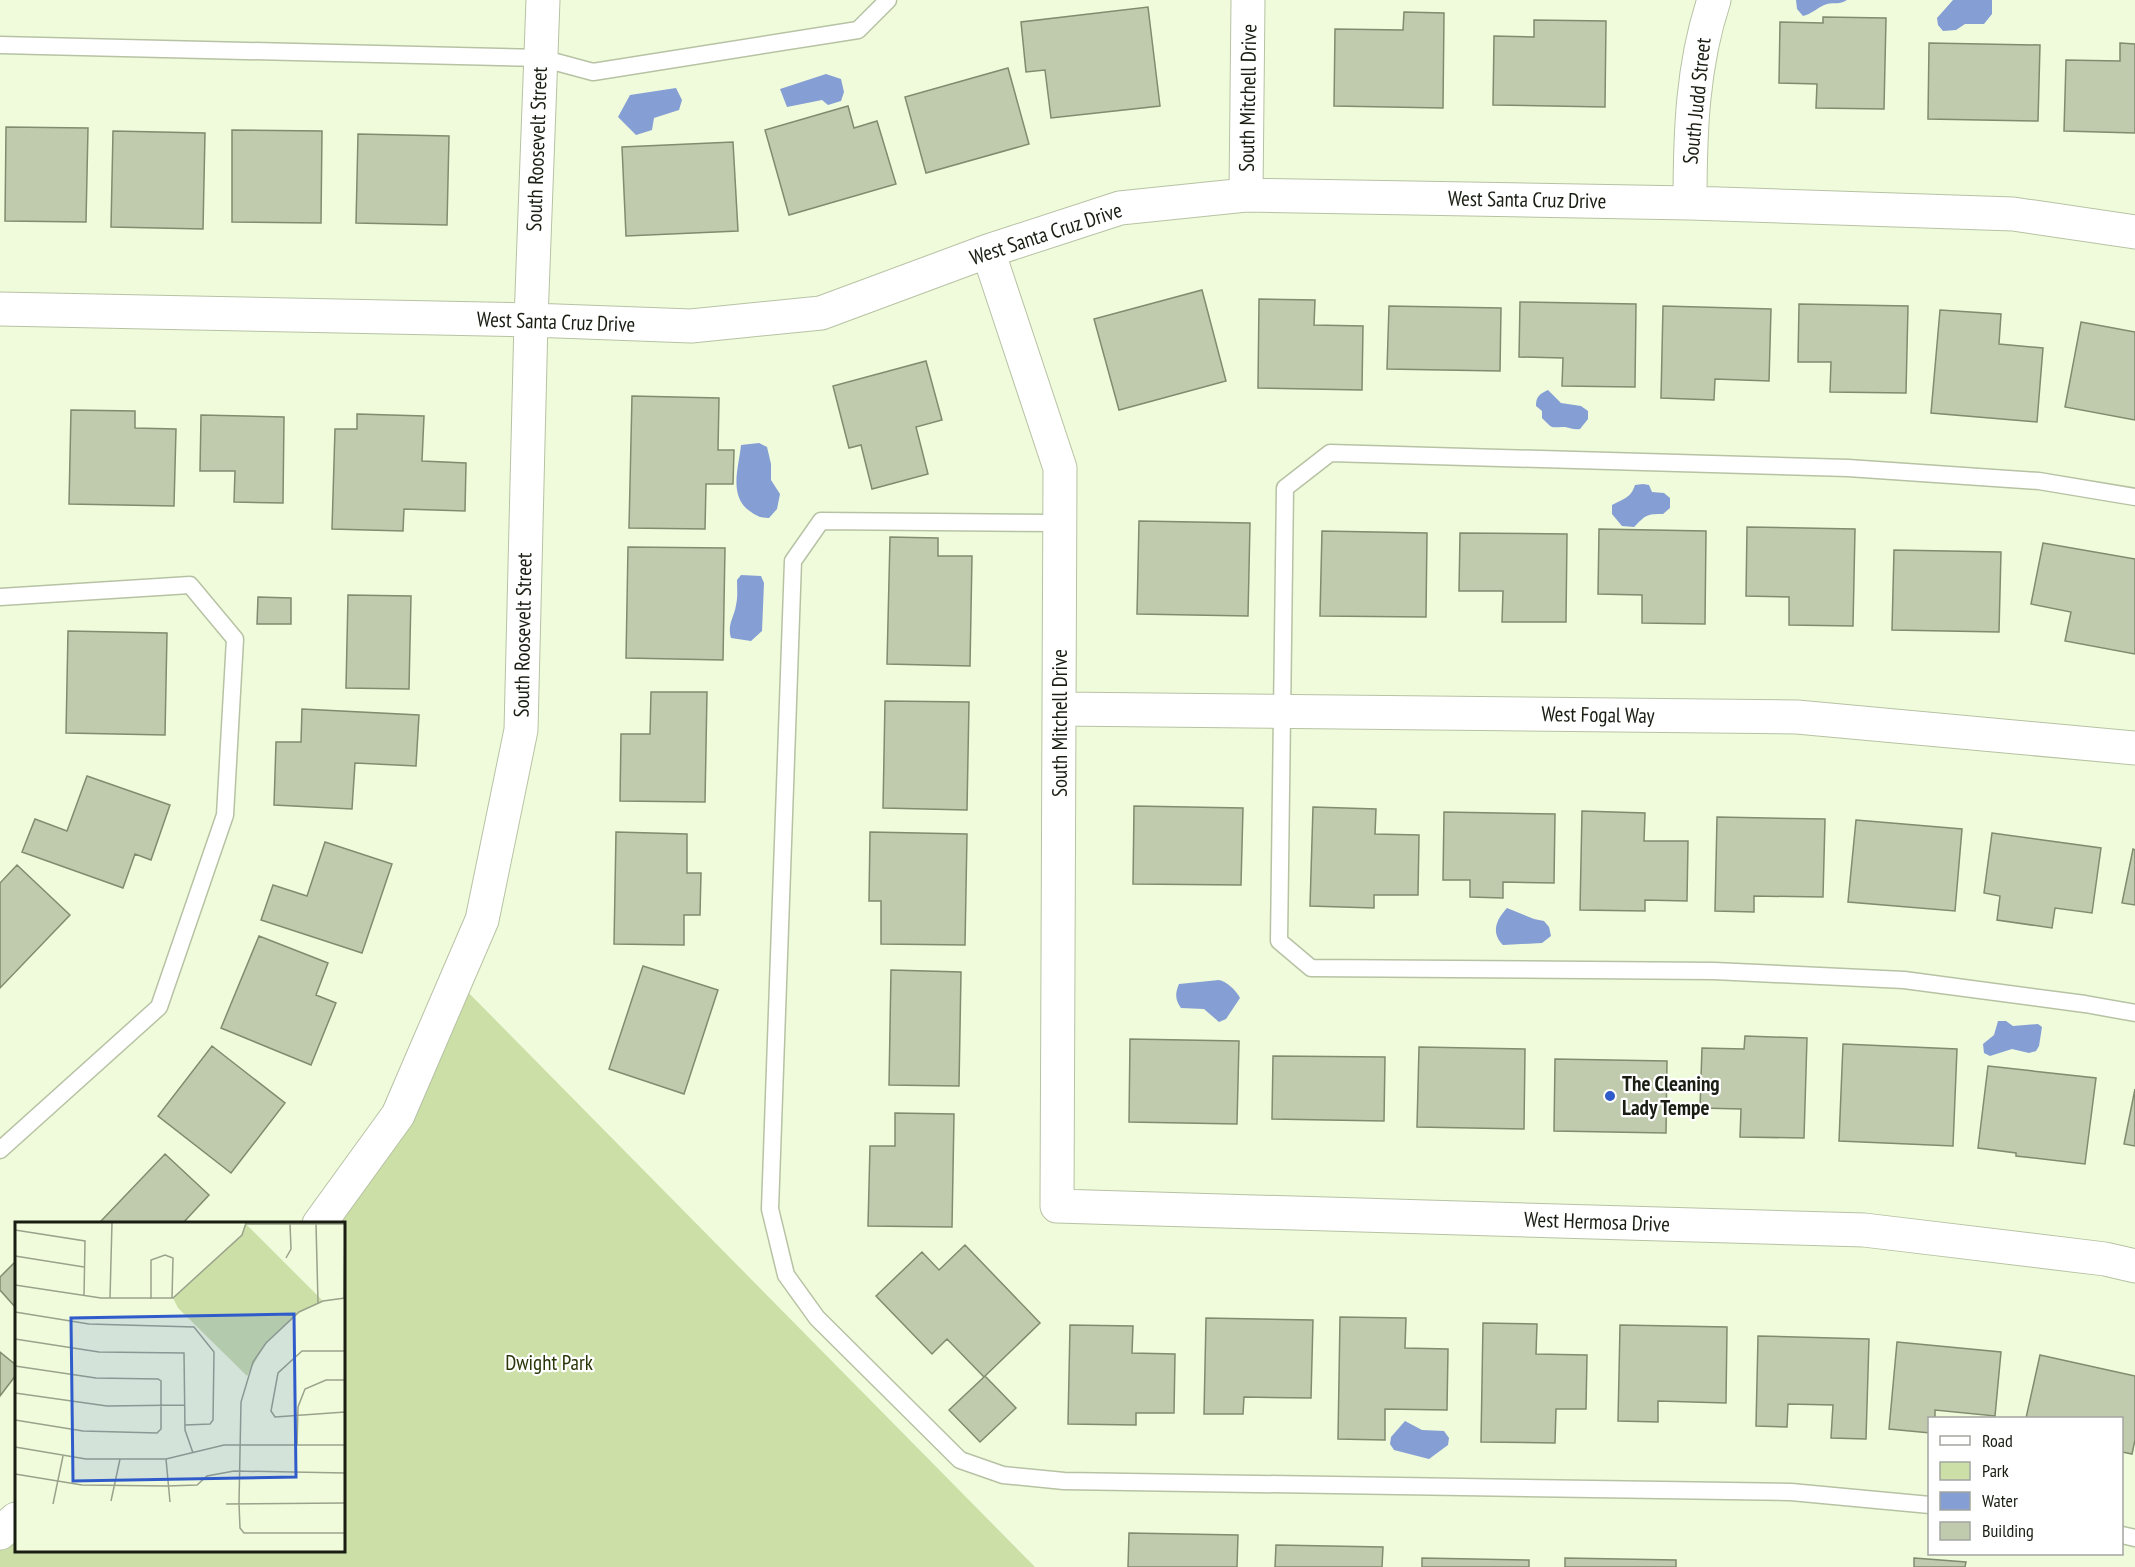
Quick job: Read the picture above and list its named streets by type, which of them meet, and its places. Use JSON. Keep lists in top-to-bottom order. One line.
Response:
{"streets":{"street":["South Mitchell Drive","South Judd Street","South Roosevelt Street","West Santa Cruz Drive","West Fogal Way","West Hermosa Drive"]},"crossings":[["South Mitchell Drive","West Santa Cruz Drive"],["South Mitchell Drive","West Fogal Way"],["South Mitchell Drive","West Hermosa Drive"],["South Judd Street","West Santa Cruz Drive"],["South Roosevelt Street","West Santa Cruz Drive"]],"parks":["Dwight Park"],"places":["The Cleaning Lady Tempe"],"legend":["Road","Park","Water","Building"]}
